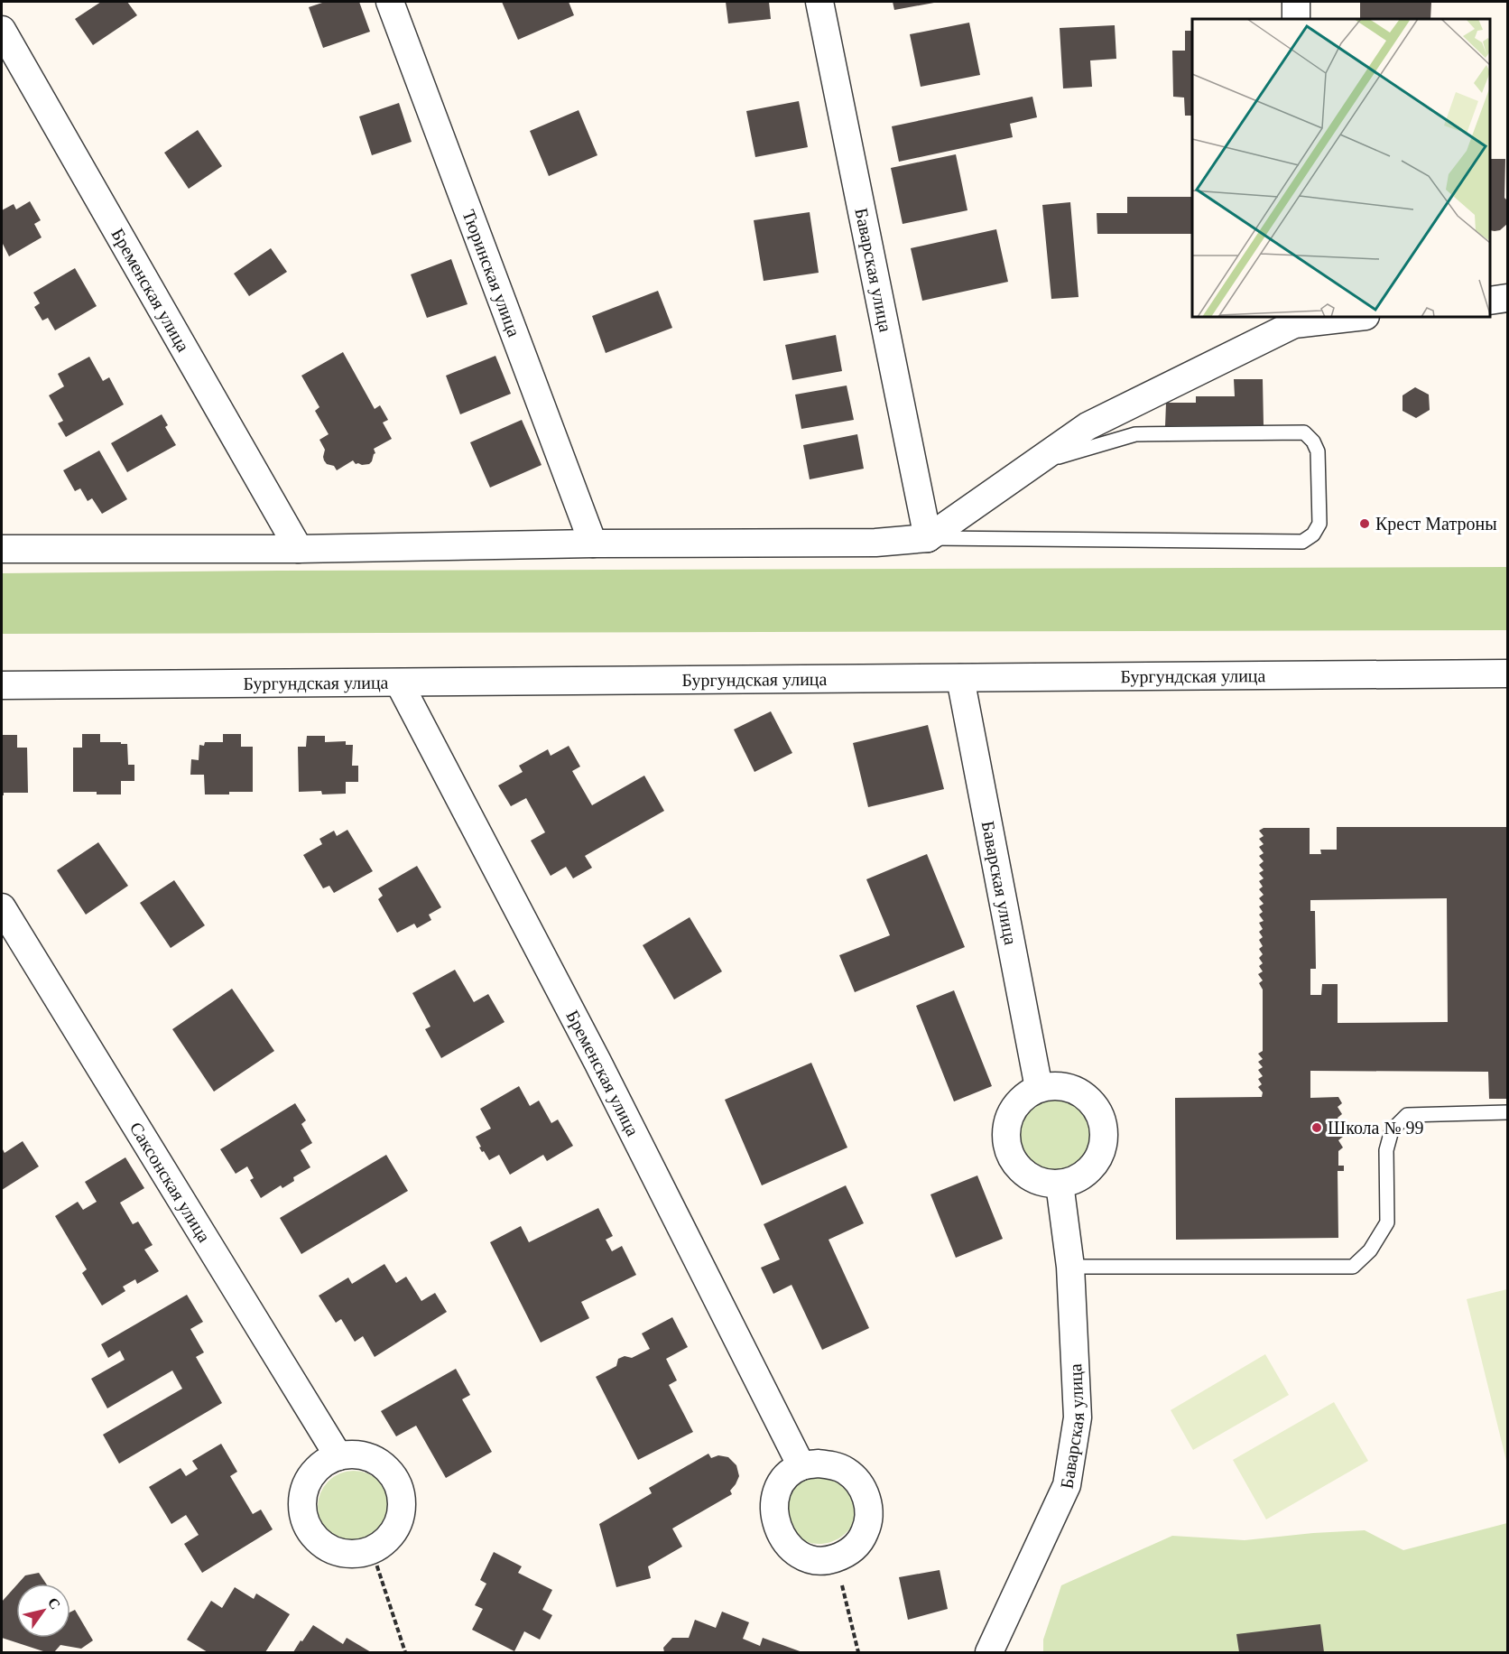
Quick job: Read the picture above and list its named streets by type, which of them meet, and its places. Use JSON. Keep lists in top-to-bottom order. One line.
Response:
{"streets":{"street":["Баварская улица","Тюринская улица","Бременская улица","Бургундская улица","Саксонская улица"]},"crossings":[["Баварская улица","Бургундская улица"],["Бременская улица","Бургундская улица"]],"places":["Крест Матроны","Школа № 99"],"north":"top right"}
